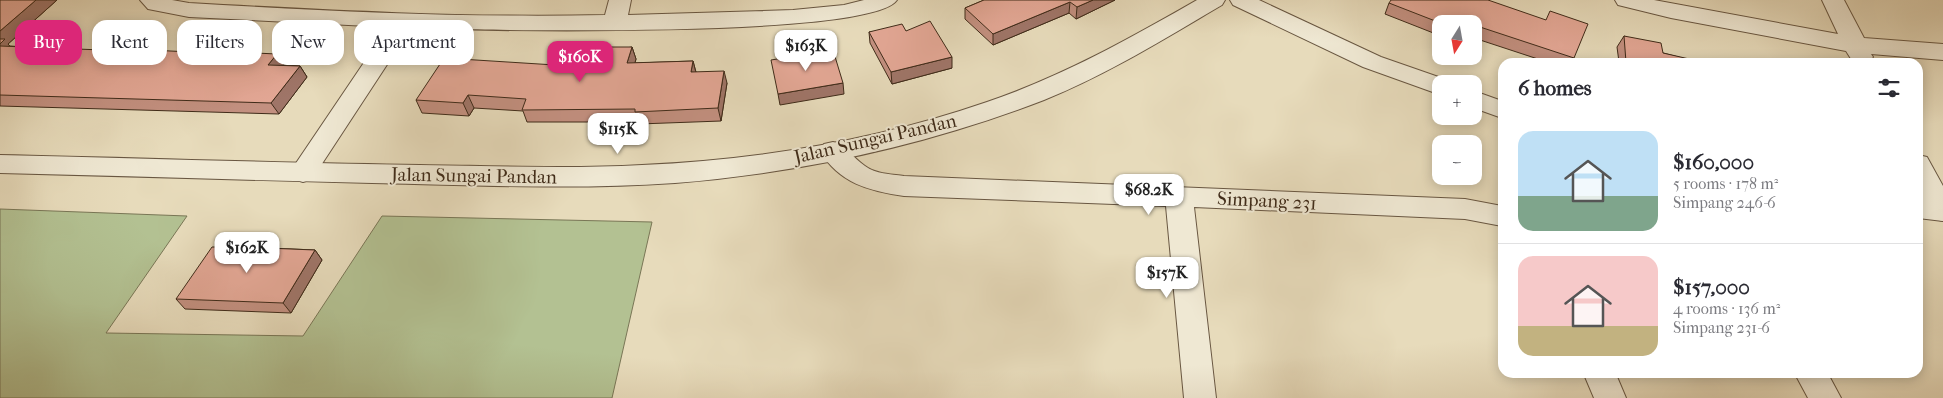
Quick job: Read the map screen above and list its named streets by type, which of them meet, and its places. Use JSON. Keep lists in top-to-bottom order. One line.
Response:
{"streets":{"street":["Jalan Sungai Pandan","Simpang 231"]},"crossings":[["Jalan Sungai Pandan","Simpang 231"]],"north":"bottom","page":{"map_buttons":["+","−"],"chip":["Buy","Rent","Filters","New","Apartment"],"price":["$163K","$160K","$115K","$68.2K","$162K","$157K"],"heading":"6 homes","list":[{"name":"$160,000","note":"5 rooms · 178 m² · Simpang 246-6"},{"name":"$157,000","note":"4 rooms · 136 m² · Simpang 231-6"}]}}
